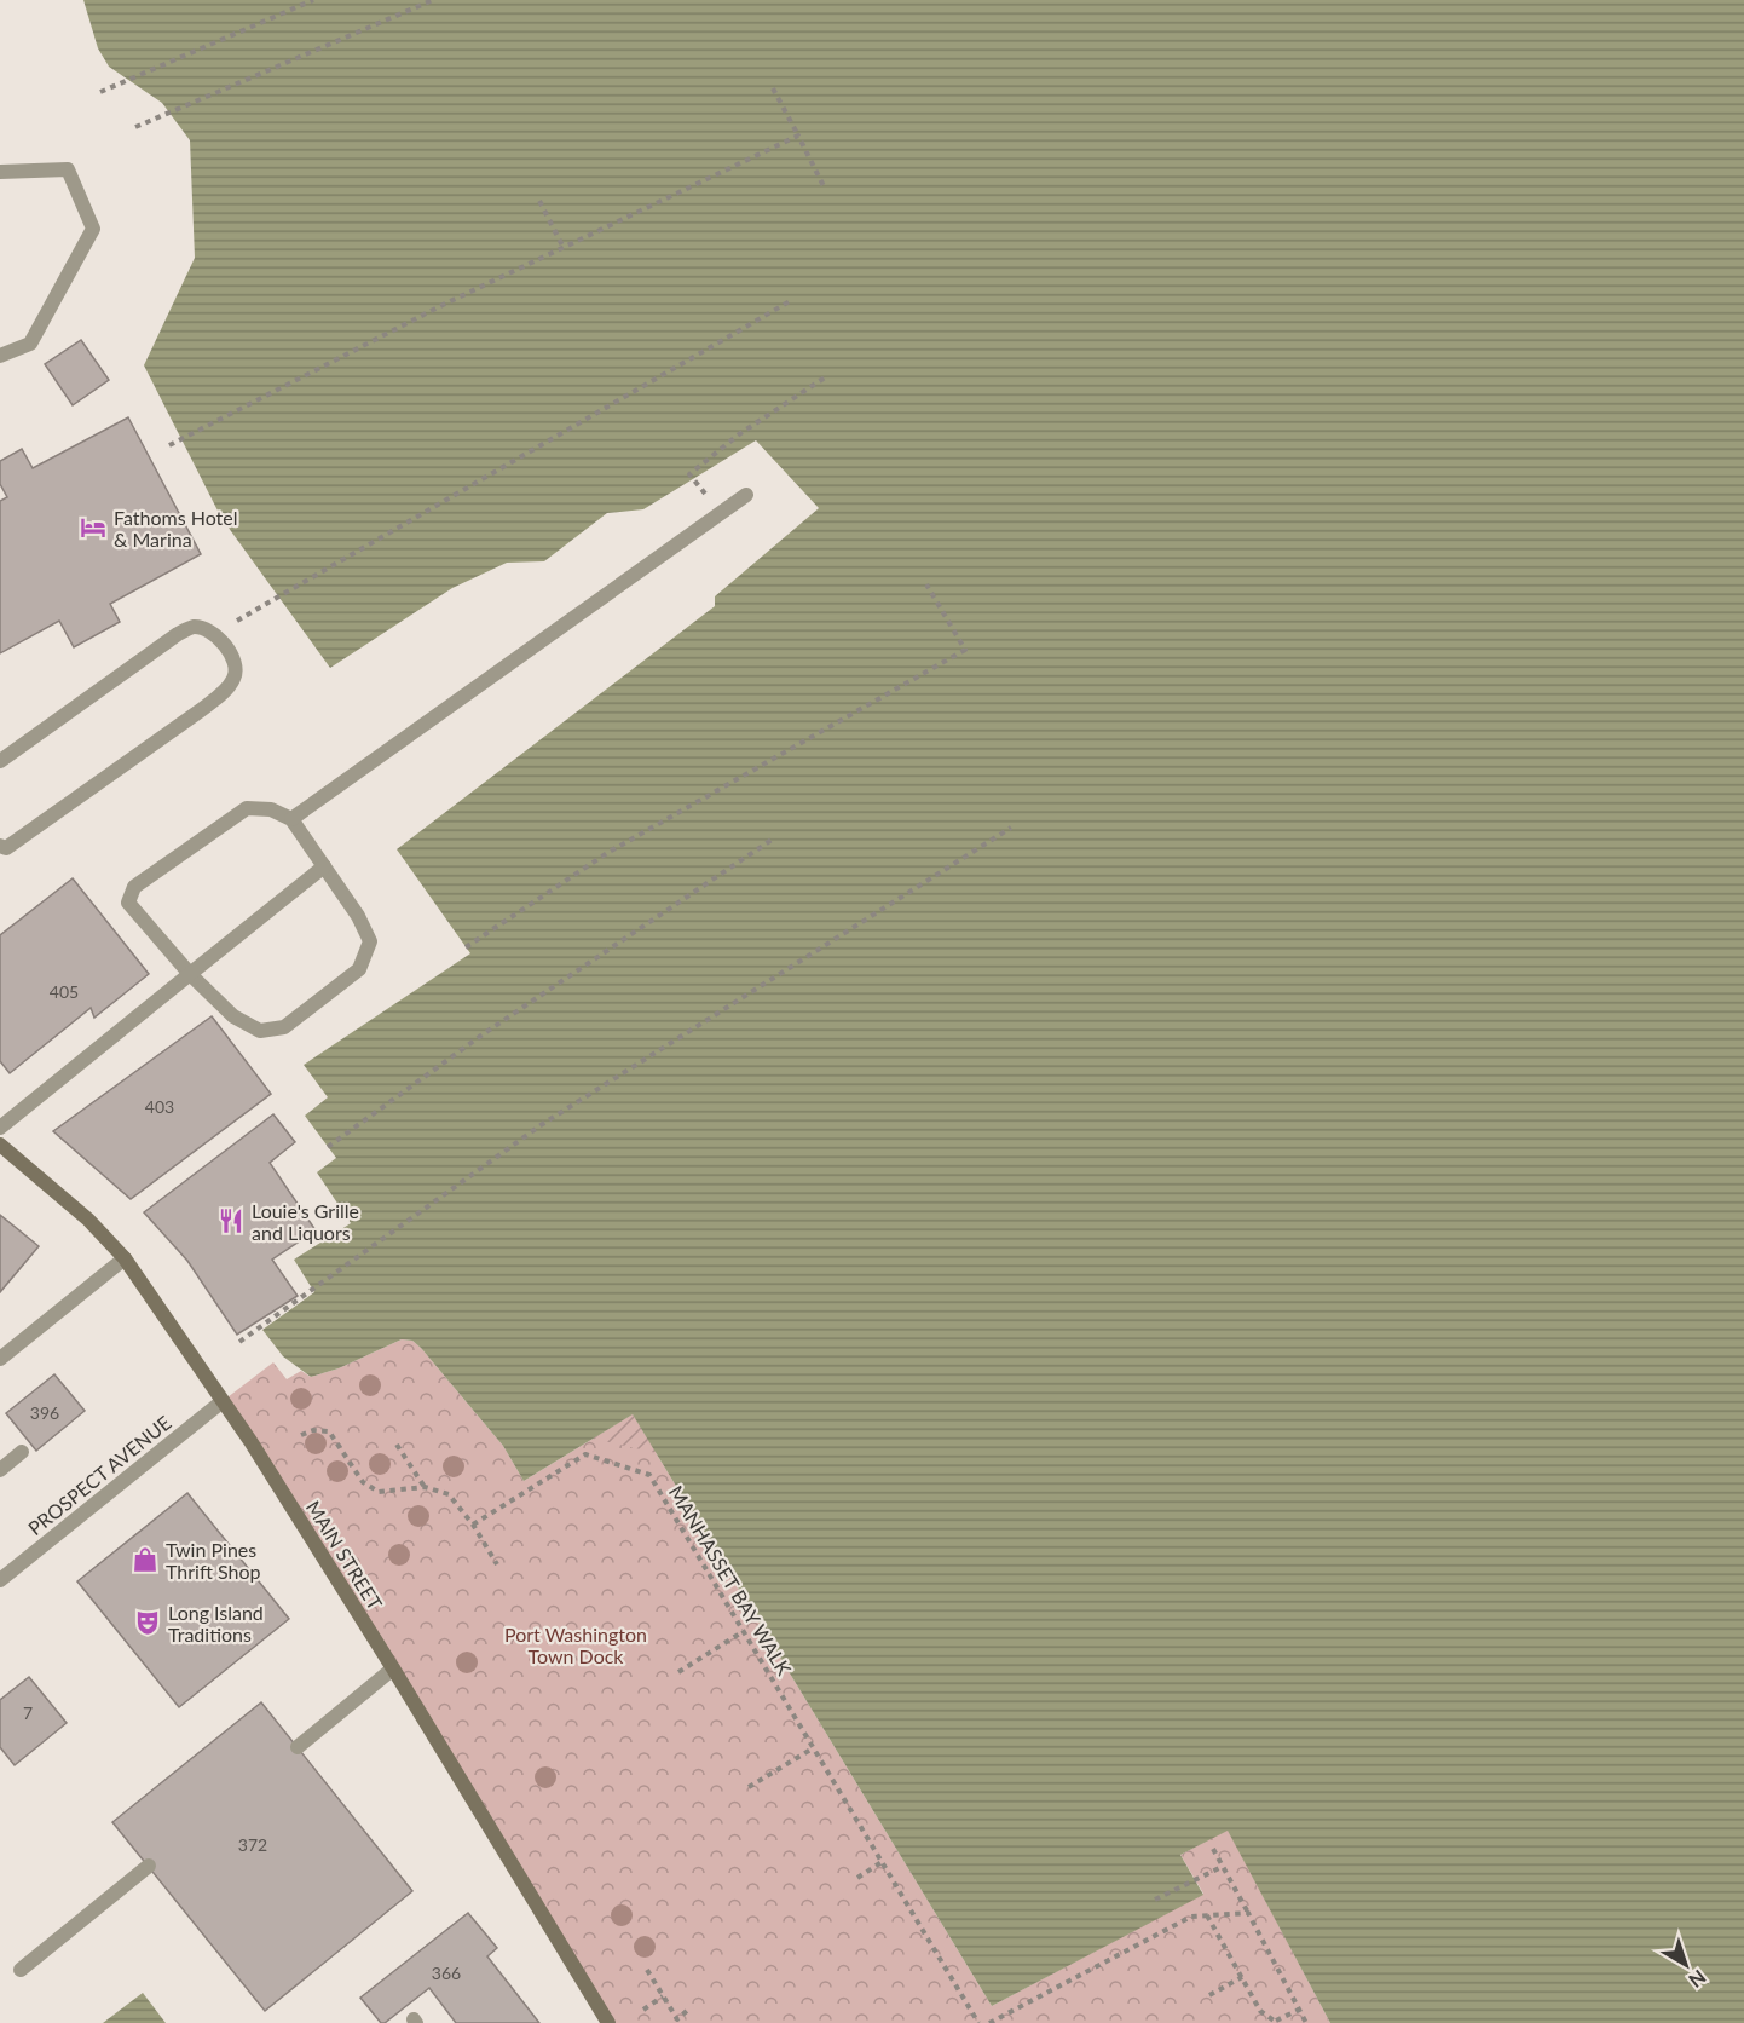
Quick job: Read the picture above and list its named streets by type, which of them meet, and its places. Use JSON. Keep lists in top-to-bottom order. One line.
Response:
{"streets":{"main road":["MAIN STREET"],"street":["PROSPECT AVENUE"],"path":["MANHASSET BAY WALK"]},"crossings":[["PROSPECT AVENUE","MAIN STREET"]],"parks":["Port Washington Town Dock"],"places":{"hotel":["Fathoms Hotel & Marina"],"restaurant":["Louie's Grille and Liquors"],"shop":["Twin Pines Thrift Shop"],"theatre":["Long Island Traditions"]},"house_numbers":["405","403","396","7","372","366"],"north":"bottom right"}
